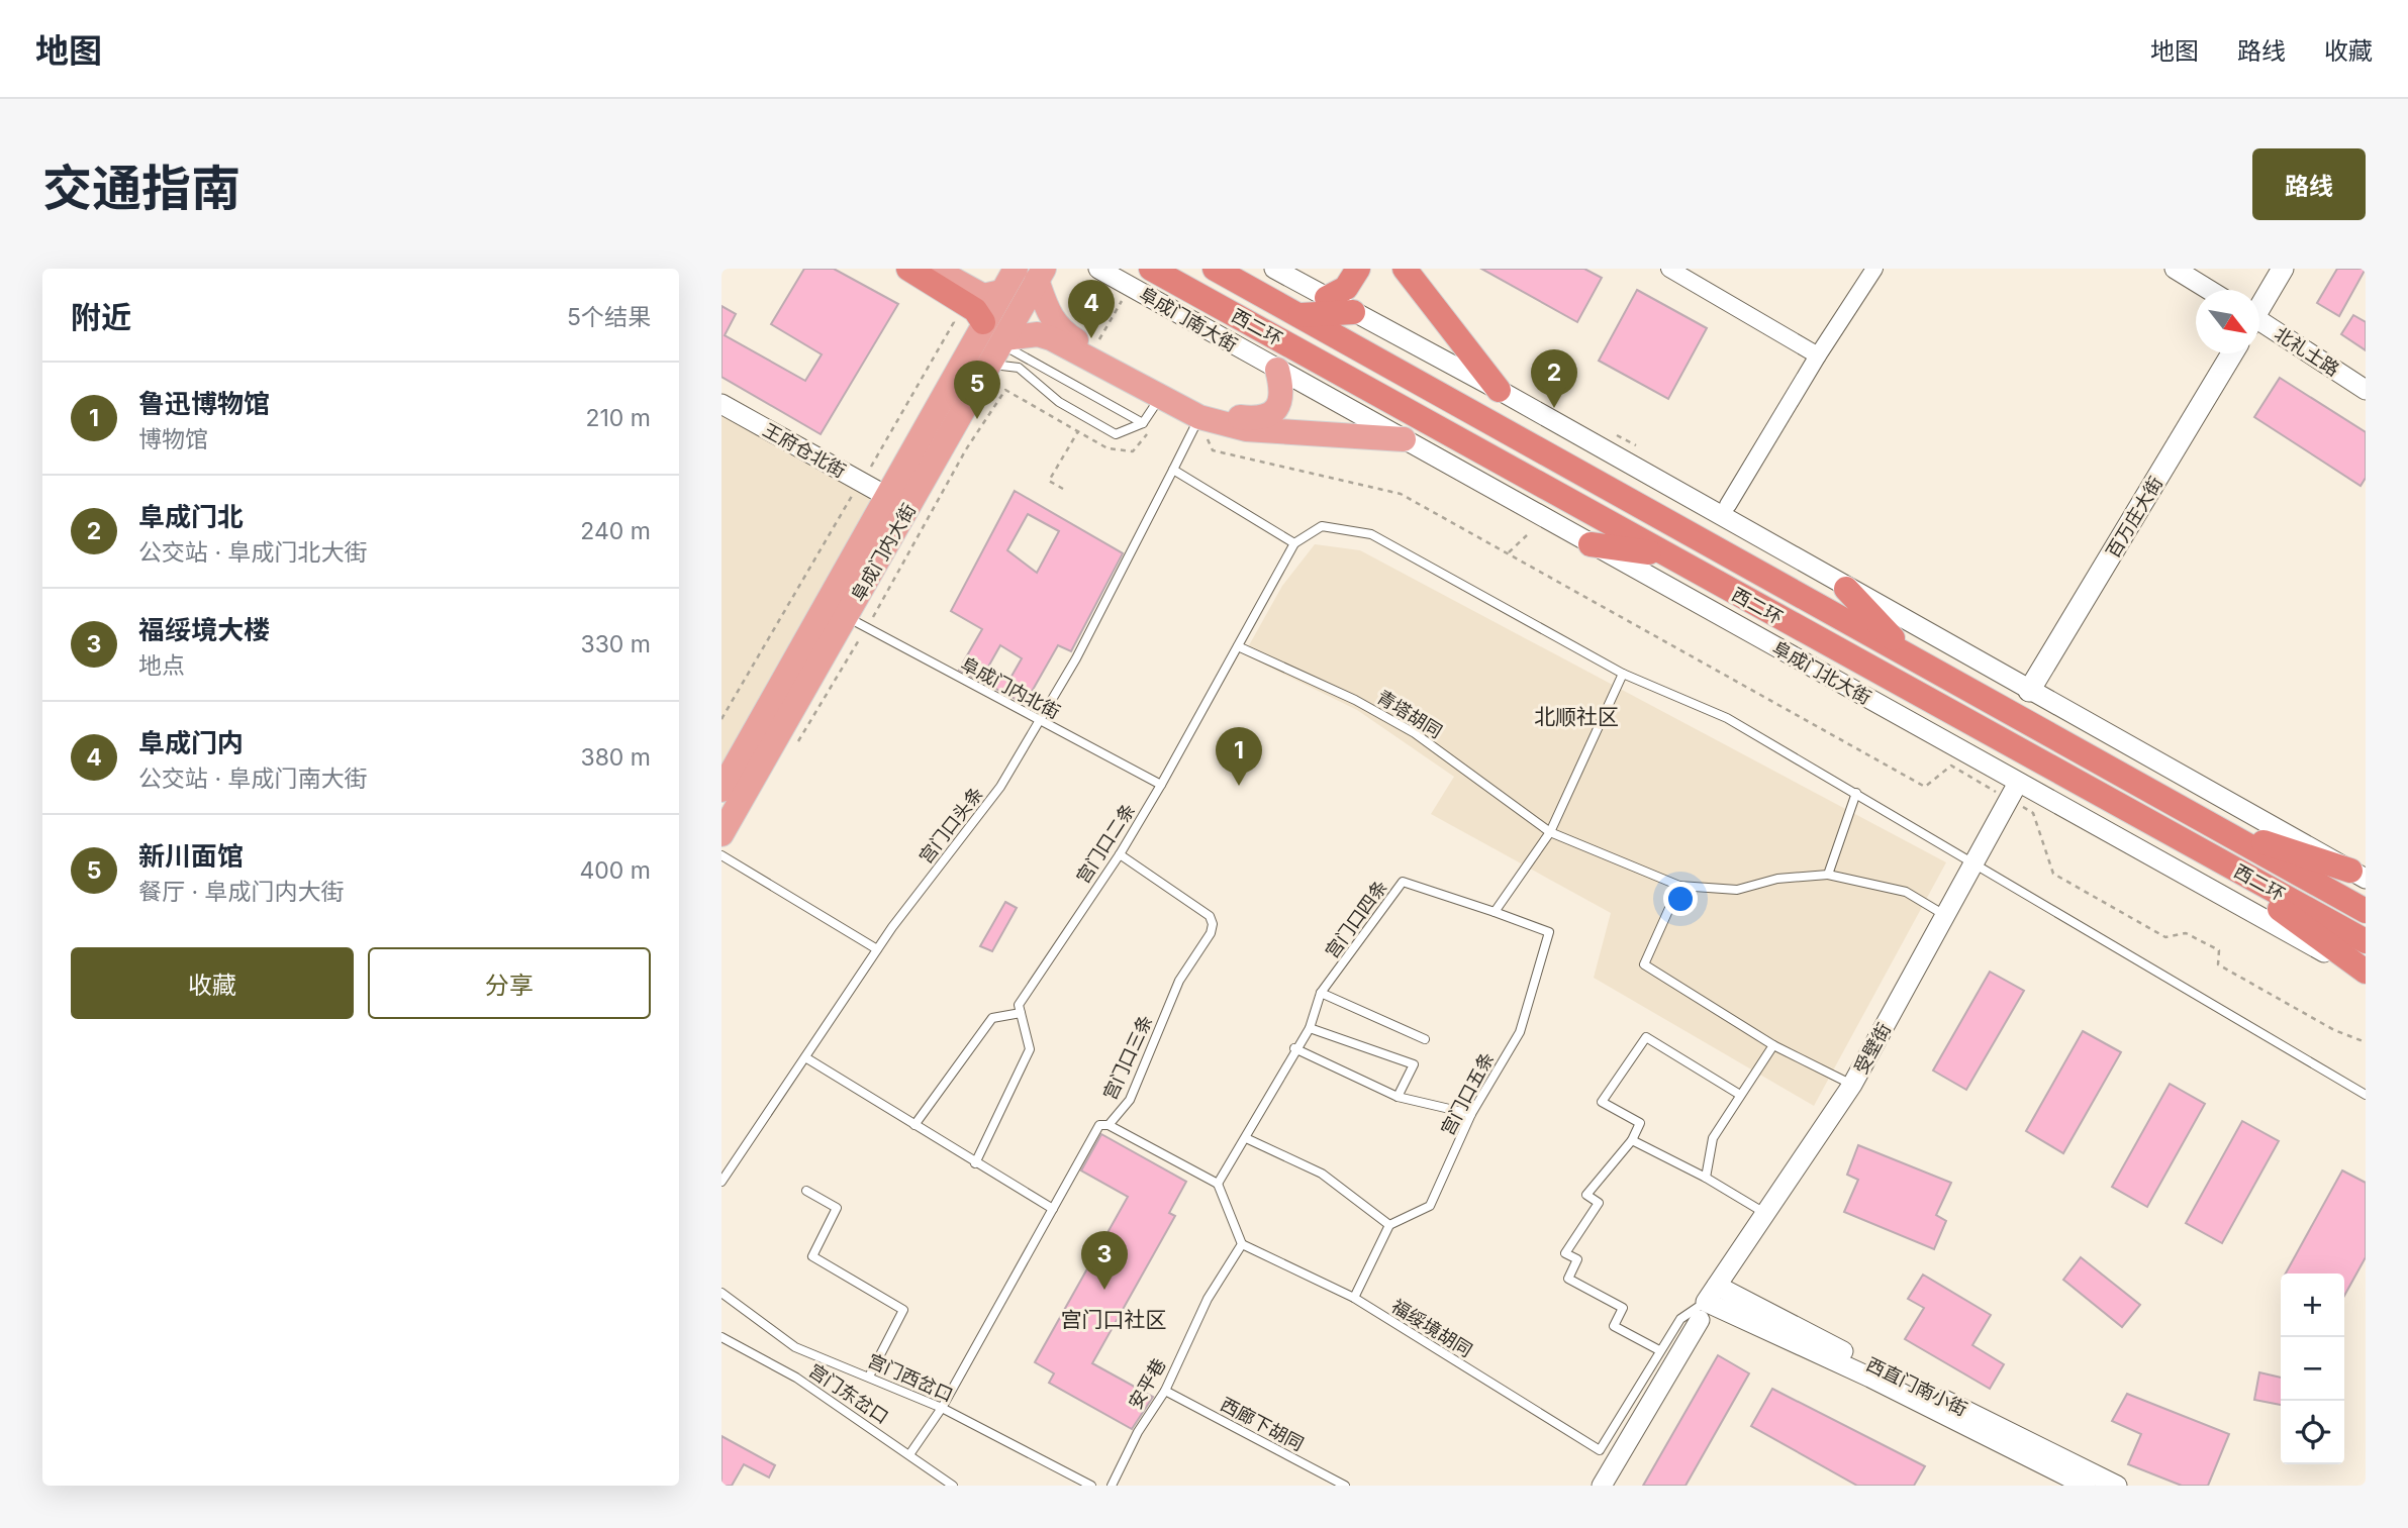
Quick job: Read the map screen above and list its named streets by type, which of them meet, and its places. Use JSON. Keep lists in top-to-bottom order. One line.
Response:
{"streets":{"highway":["西二环"],"main road":["百万庄大街","阜成门内大街"],"street":["阜成门南大街","北礼士路","王府仓北街","阜成门北大街","受壁街","西直门南小街"],"lane":["阜成门内北街","青塔胡同","宫门口头条","宫门口二条","宫门口四条","宫门口三条","宫门口五条","福绥境胡同","宫门西岔口","安平巷","宫门东岔口","西廊下胡同"]},"crossings":[["阜成门南大街","阜成门北大街"],["王府仓北街","阜成门内大街"],["阜成门内大街","阜成门内北街"],["阜成门北大街","受壁街"],["阜成门内北街","宫门口头条"],["阜成门内北街","宫门口二条"],["青塔胡同","宫门口二条"],["青塔胡同","受壁街"],["宫门口二条","宫门口三条"],["宫门口四条","宫门口五条"],["受壁街","西直门南小街"],["宫门口三条","宫门西岔口"],["宫门口三条","宫门东岔口"],["福绥境胡同","安平巷"],["安平巷","西廊下胡同"]],"districts":["北顺社区","宫门口社区"],"north":"bottom right","page":{"header":"地图","nav":["地图","路线","收藏"],"title":"交通指南","buttons":["路线",["收藏","分享"]],"heading":["附近","5个结果"],"pins":["4","2","5","1","3"],"list":[{"mark":"1","name":"鲁迅博物馆","note":"博物馆","value":"210 m"},{"mark":"2","name":"阜成门北","note":"公交站 · 阜成门北大街","value":"240 m"},{"mark":"3","name":"福绥境大楼","note":"地点","value":"330 m"},{"mark":"4","name":"阜成门内","note":"公交站 · 阜成门南大街","value":"380 m"},{"mark":"5","name":"新川面馆","note":"餐厅 · 阜成门内大街","value":"400 m"}],"map_buttons":["+","−"]}}
